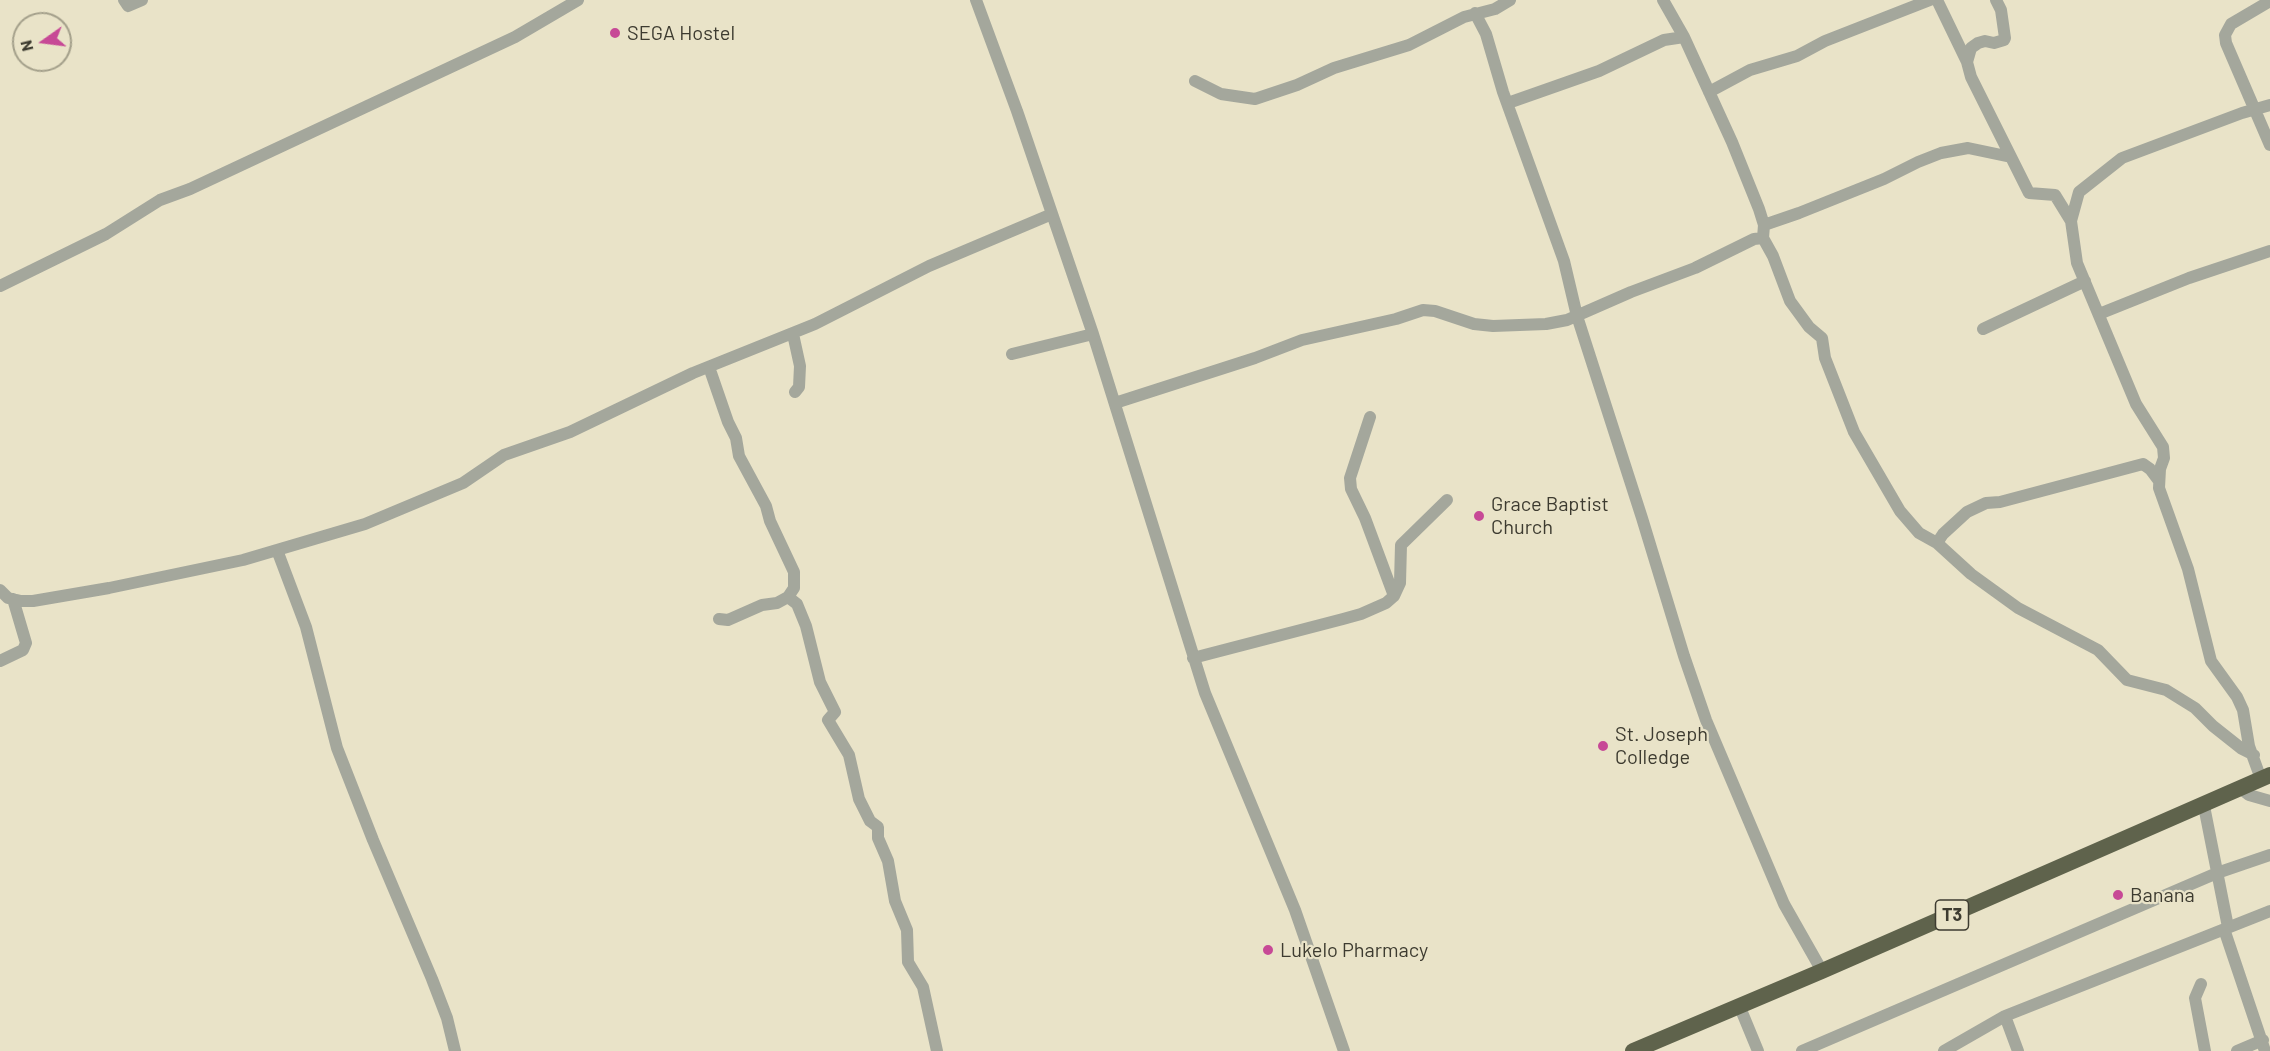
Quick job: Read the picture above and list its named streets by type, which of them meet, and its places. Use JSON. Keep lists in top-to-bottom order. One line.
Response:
{"streets":{"highway":["T3"]},"places":["SEGA Hostel","Grace Baptist Church","St. Joseph Colledge","Banana","Lukelo Pharmacy"],"north":"left"}
